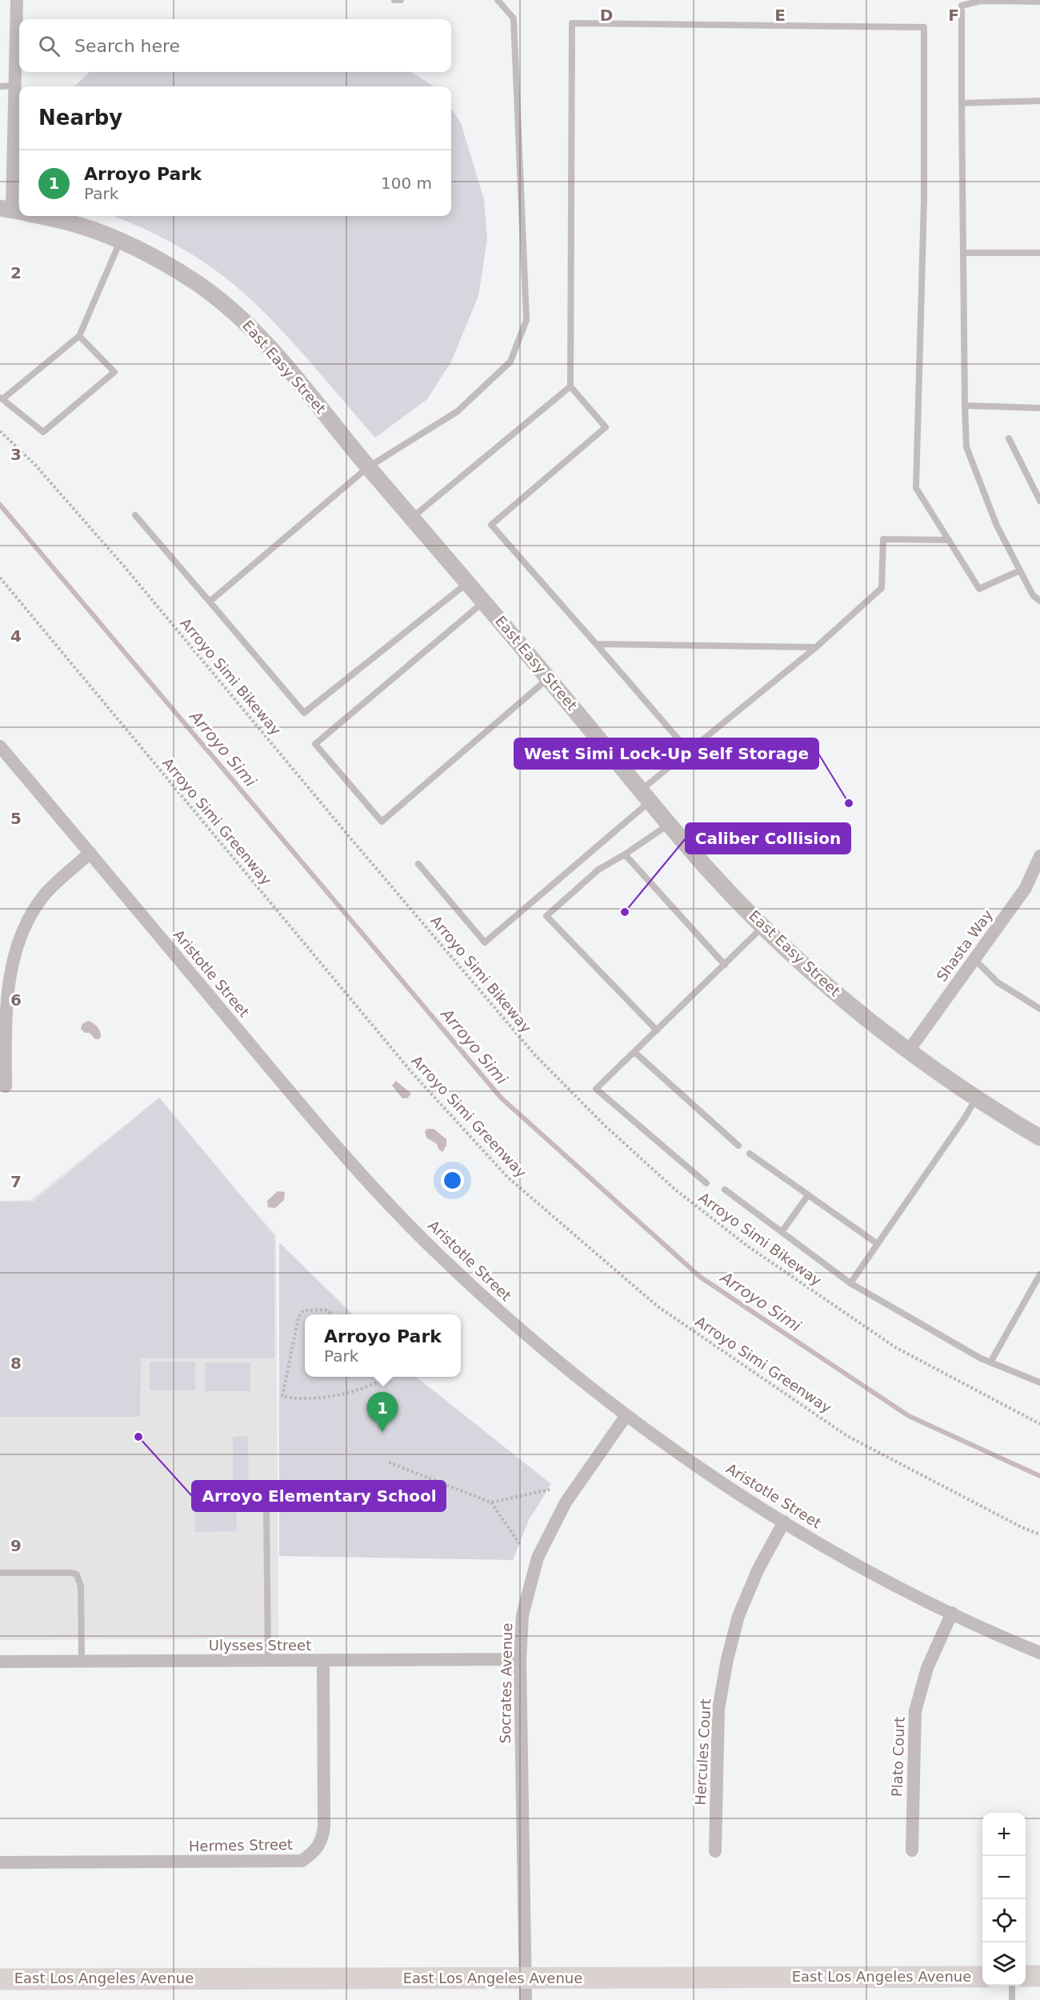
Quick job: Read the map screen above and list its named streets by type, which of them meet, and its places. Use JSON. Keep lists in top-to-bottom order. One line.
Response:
{"streets":{"main road":["East Los Angeles Avenue"],"street":["East Easy Street","Shasta Way","Aristotle Street","Ulysses Street","Socrates Avenue","Hercules Court","Plato Court","Hermes Street"],"path":["Arroyo Simi Bikeway","Arroyo Simi Greenway"]},"crossings":[["East Easy Street","Shasta Way"],["Aristotle Street","Socrates Avenue"],["Aristotle Street","Hercules Court"],["Aristotle Street","Plato Court"],["Ulysses Street","Socrates Avenue"],["Ulysses Street","Hermes Street"],["Socrates Avenue","East Los Angeles Avenue"]],"water":["Arroyo Simi"],"places":["West Simi Lock-Up Self Storage","Caliber Collision","Arroyo Elementary School"],"page":{"search":"Search here","heading":"Nearby","list":[{"mark":"1","name":"Arroyo Park","note":"Park","value":"100 m"}],"popup":["Arroyo Park","Park"],"pins":"1","map_buttons":["+","−"]},"grid":{"columns":["D","E","F"],"rows":["2","3","4","5","6","7","8","9"]}}
